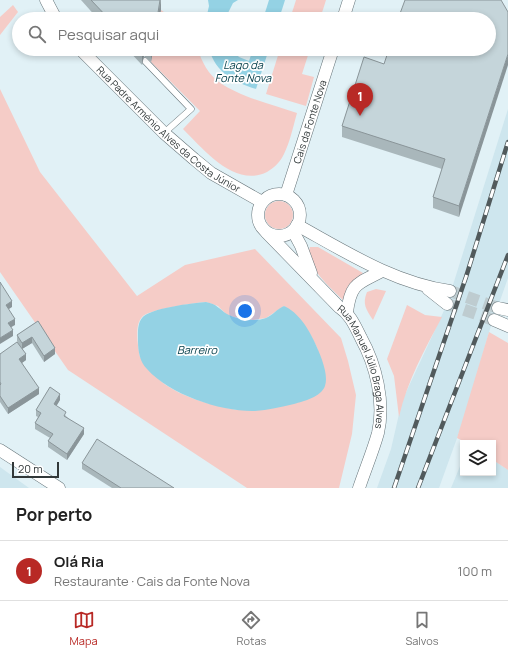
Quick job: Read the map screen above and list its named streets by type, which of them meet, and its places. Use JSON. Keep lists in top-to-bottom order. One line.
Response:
{"streets":{"street":["Cais da Fonte Nova","Rua Padre Arménio Alves da Costa Júnior","Rua Manuel Júlio Braga Alves"]},"crossings":[["Cais da Fonte Nova","Rua Padre Arménio Alves da Costa Júnior"],["Cais da Fonte Nova","Rua Manuel Júlio Braga Alves"],["Rua Padre Arménio Alves da Costa Júnior","Rua Manuel Júlio Braga Alves"]],"water":["Lago da Fonte Nova","Barreiro"],"scale_bar":"20 m","page":{"search":"Pesquisar aqui","pins":"1","scale":"20 m","heading":"Por perto","list":[{"mark":"1","name":"Olá Ria","note":"Restaurante · Cais da Fonte Nova","value":"100 m"}],"nav":["Mapa","Rotas","Salvos"]}}
